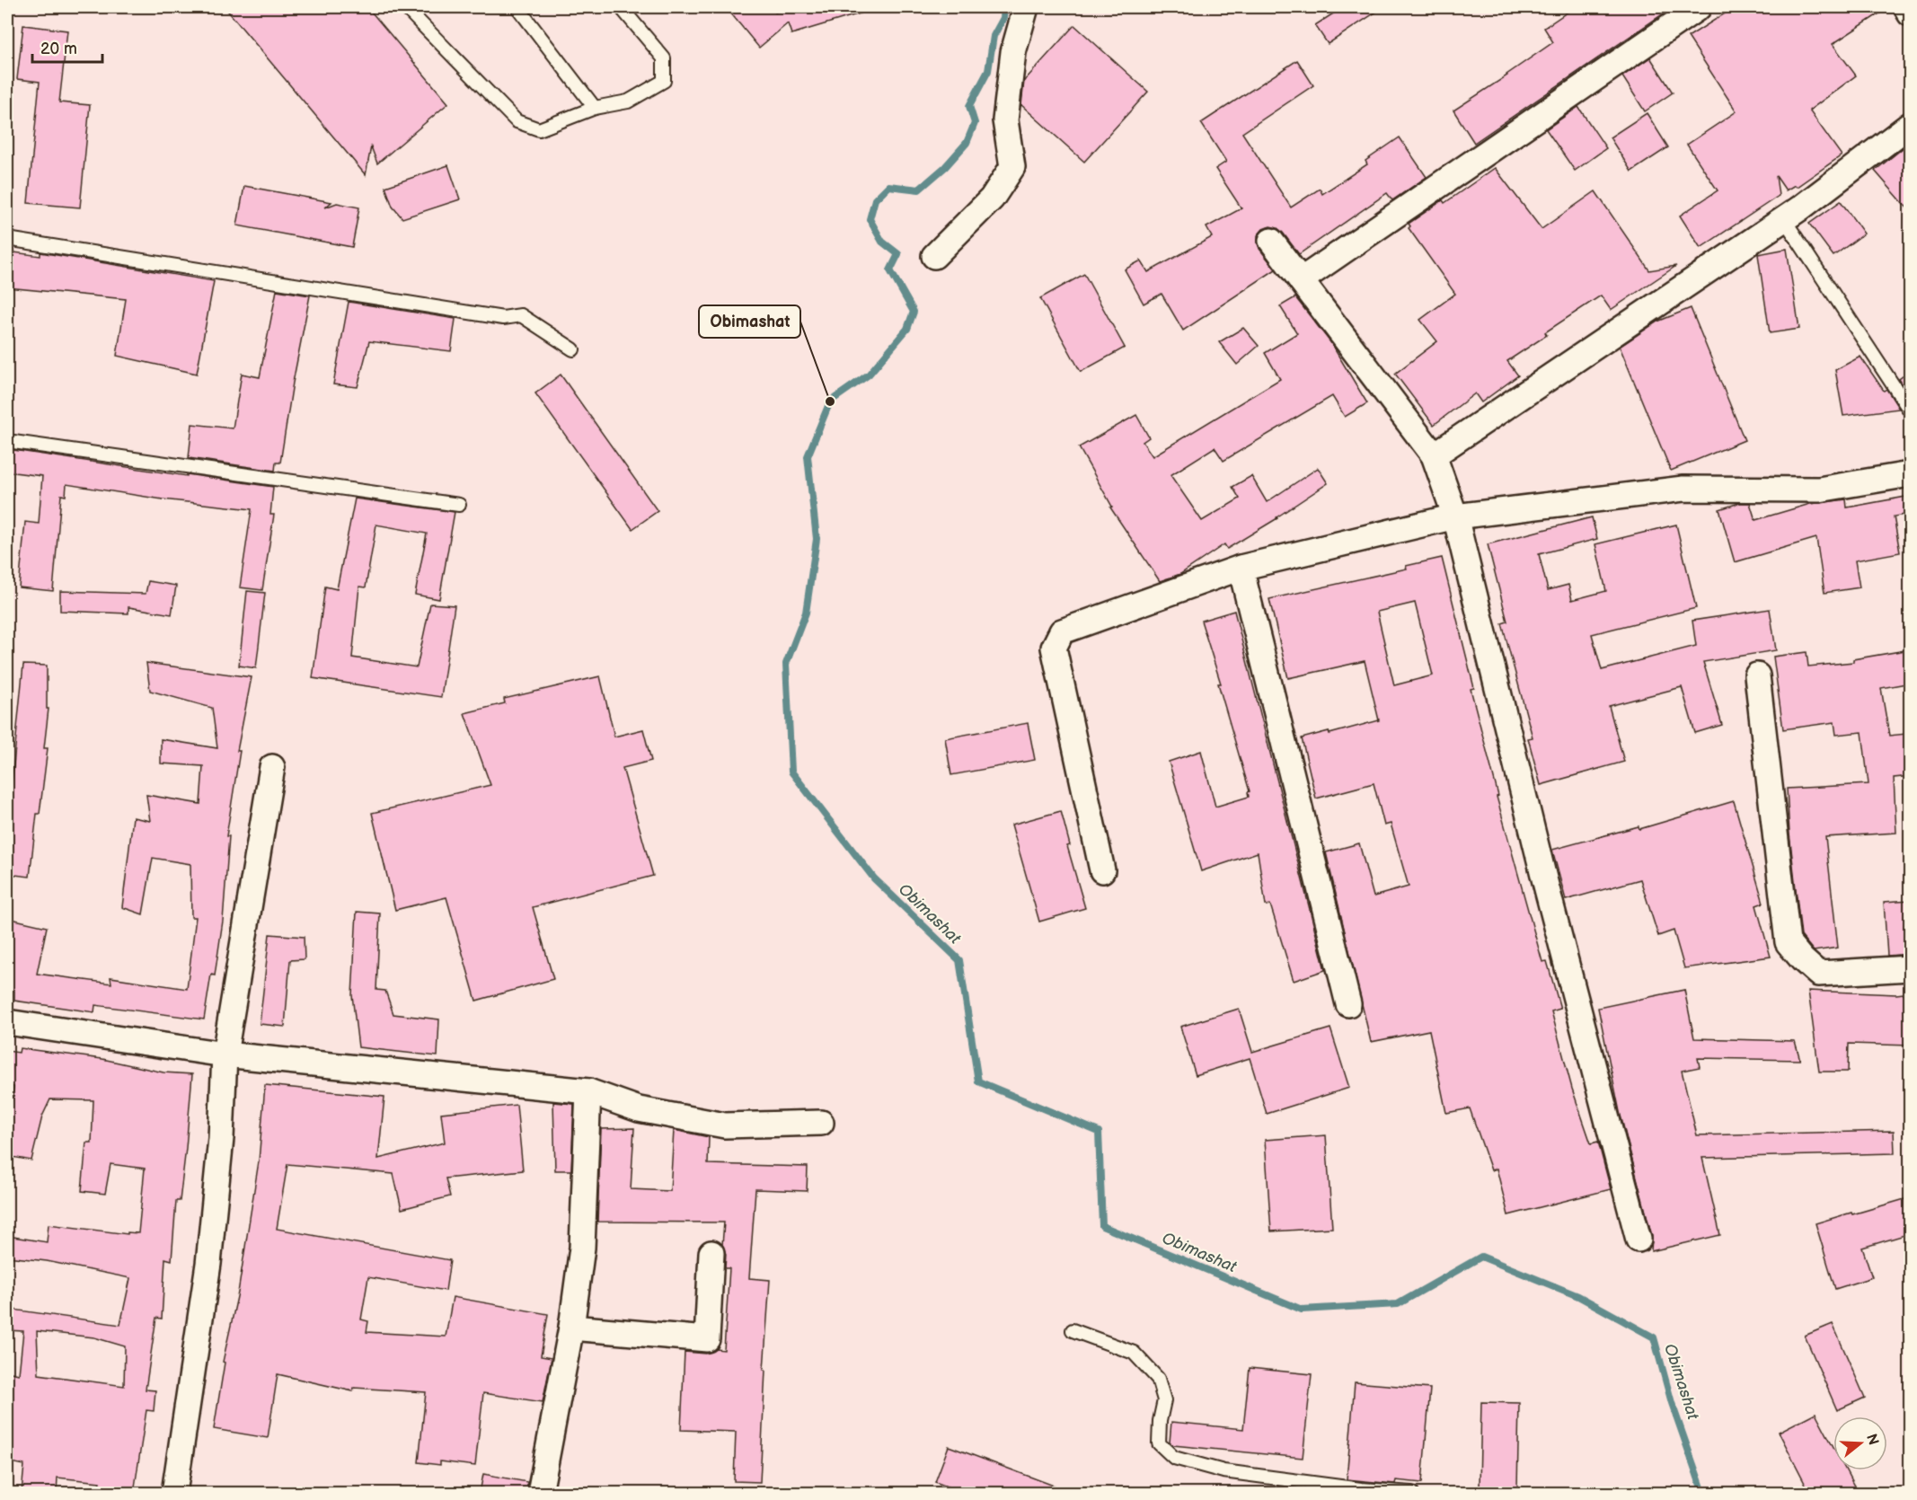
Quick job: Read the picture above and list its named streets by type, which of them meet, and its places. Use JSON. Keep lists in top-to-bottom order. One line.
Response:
{"water":["Obimashat"],"places":["Obimashat"],"scale_bar":"20 m","north":"right"}
